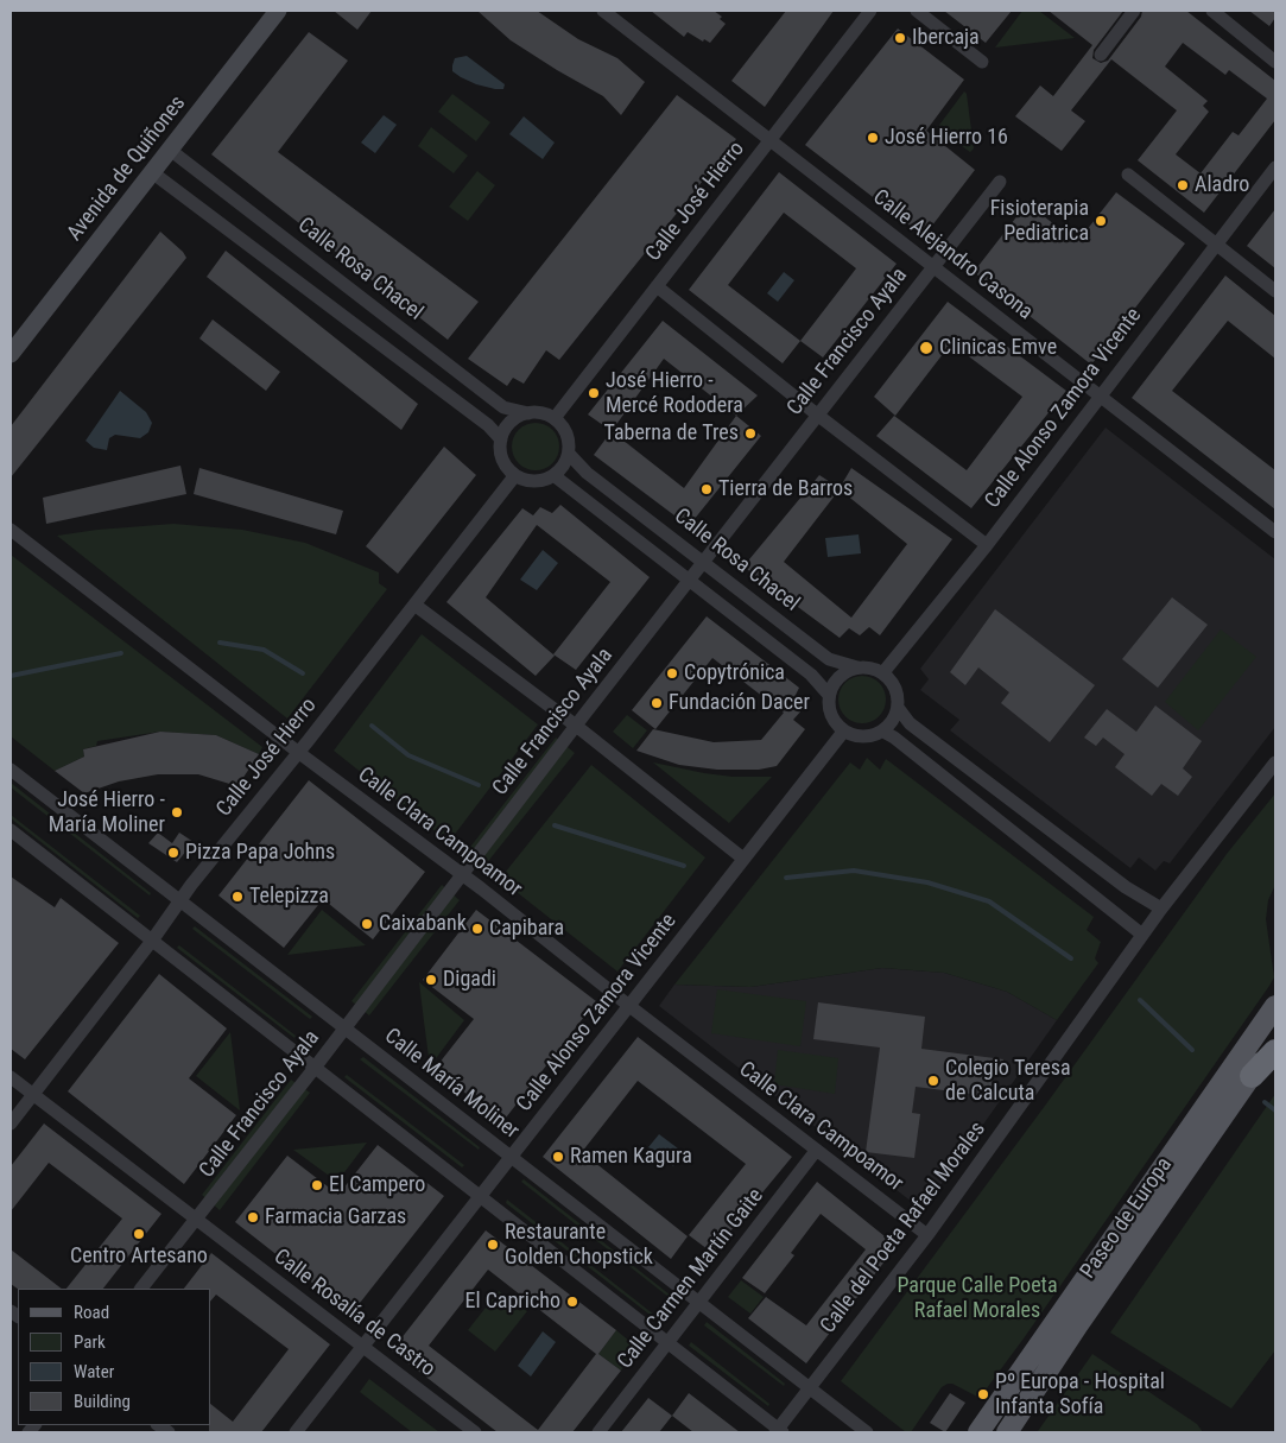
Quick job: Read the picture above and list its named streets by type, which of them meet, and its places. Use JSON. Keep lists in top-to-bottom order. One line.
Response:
{"streets":{"main road":["Paseo de Europa"],"street":["Avenida de Quiñones","Calle José Hierro","Calle Alejandro Casona","Calle Rosa Chacel","Calle Francisco Ayala","Calle Alonso Zamora Vicente","Calle Clara Campoamor","Calle María Moliner","Calle del Poeta Rafael Morales","Calle Carmen Martín Gaite","Calle Rosalía de Castro"]},"crossings":[["Avenida de Quiñones","Calle Rosa Chacel"],["Calle José Hierro","Calle Alejandro Casona"],["Calle José Hierro","Calle Rosa Chacel"],["Calle José Hierro","Calle Clara Campoamor"],["Calle José Hierro","Calle María Moliner"],["Calle José Hierro","Calle Rosalía de Castro"],["Calle Alejandro Casona","Calle Francisco Ayala"],["Calle Alejandro Casona","Calle Alonso Zamora Vicente"],["Calle Rosa Chacel","Calle Francisco Ayala"],["Calle Rosa Chacel","Calle Alonso Zamora Vicente"],["Calle Francisco Ayala","Calle Clara Campoamor"],["Calle Francisco Ayala","Calle María Moliner"],["Calle Francisco Ayala","Calle Rosalía de Castro"],["Calle Alonso Zamora Vicente","Calle Clara Campoamor"],["Calle Alonso Zamora Vicente","Calle María Moliner"],["Calle Alonso Zamora Vicente","Calle Rosalía de Castro"],["Calle Clara Campoamor","Calle del Poeta Rafael Morales"],["Calle Clara Campoamor","Calle Carmen Martín Gaite"],["Calle María Moliner","Calle del Poeta Rafael Morales"],["Calle María Moliner","Calle Carmen Martín Gaite"]],"parks":["Parque Calle Poeta Rafael Morales"],"places":["Ibercaja","José Hierro 16","Aladro","Fisioterapia Pediatrica","Clinicas Emve","José Hierro - Mercé Rododera","Taberna de Tres","Tierra de Barros","Copytrónica","Fundación Dacer","José Hierro - María Moliner","Pizza Papa Johns","Telepizza","Caixabank","Capibara","Digadi","Colegio Teresa de Calcuta","Ramen Kagura","El Campero","Farmacia Garzas","Centro Artesano","Restaurante Golden Chopstick","El Capricho","Pº Europa - Hospital Infanta Sofía"],"legend":["Road","Park","Water","Building"]}
